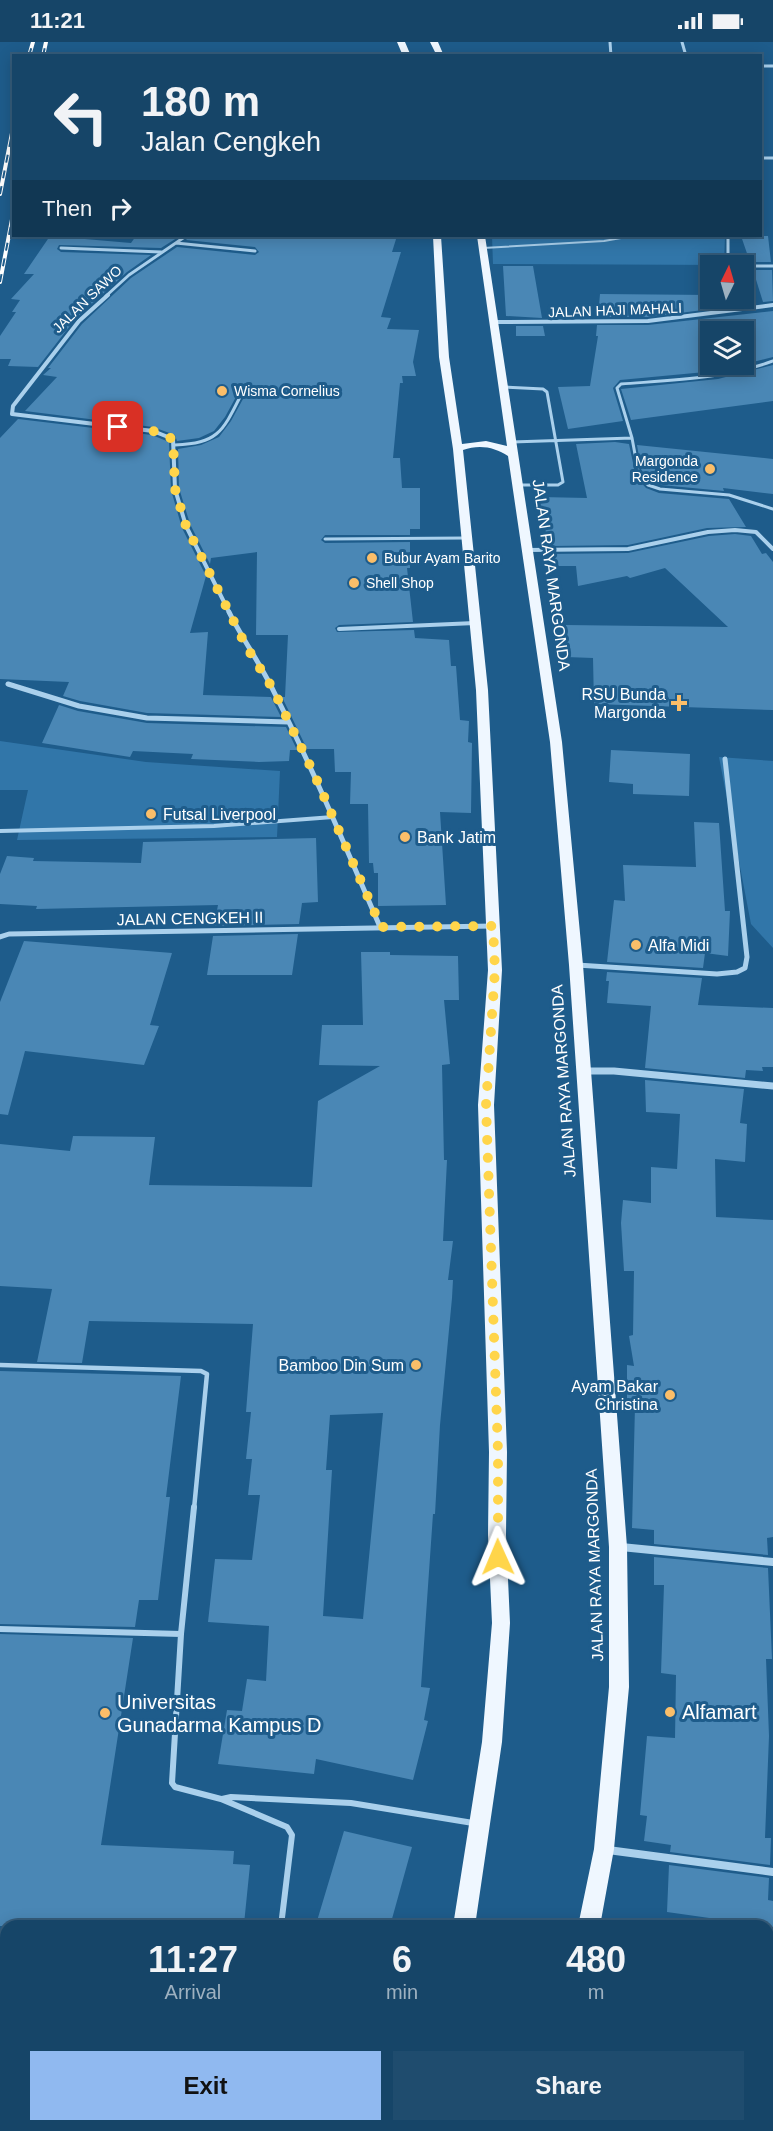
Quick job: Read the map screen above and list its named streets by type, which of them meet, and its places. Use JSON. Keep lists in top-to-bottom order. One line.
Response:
{"streets":{"main road":["JALAN RAYA MARGONDA"],"street":["JALAN SAWO","JALAN HAJI MAHALI","JALAN CENGKEH II"]},"crossings":[["JALAN HAJI MAHALI","JALAN RAYA MARGONDA"]],"places":{"other":["Wisma Cornelius","Margonda Residence","Bubur Ayam Barito","Shell Shop","Futsal Liverpool","Bank Jatim","Alfa Midi","Bamboo Din Sum","Ayam Bakar Christina","Alfamart","Universitas Gunadarma Kampus D"],"health":["RSU Bunda Margonda"]},"north":"top","page":{"status":"11:21","turn":["180 m","Jalan Cengkeh"],"then":"Then","eta":["11:27","Arrival","6","min","480","m"],"buttons":["Exit","Share"]}}
